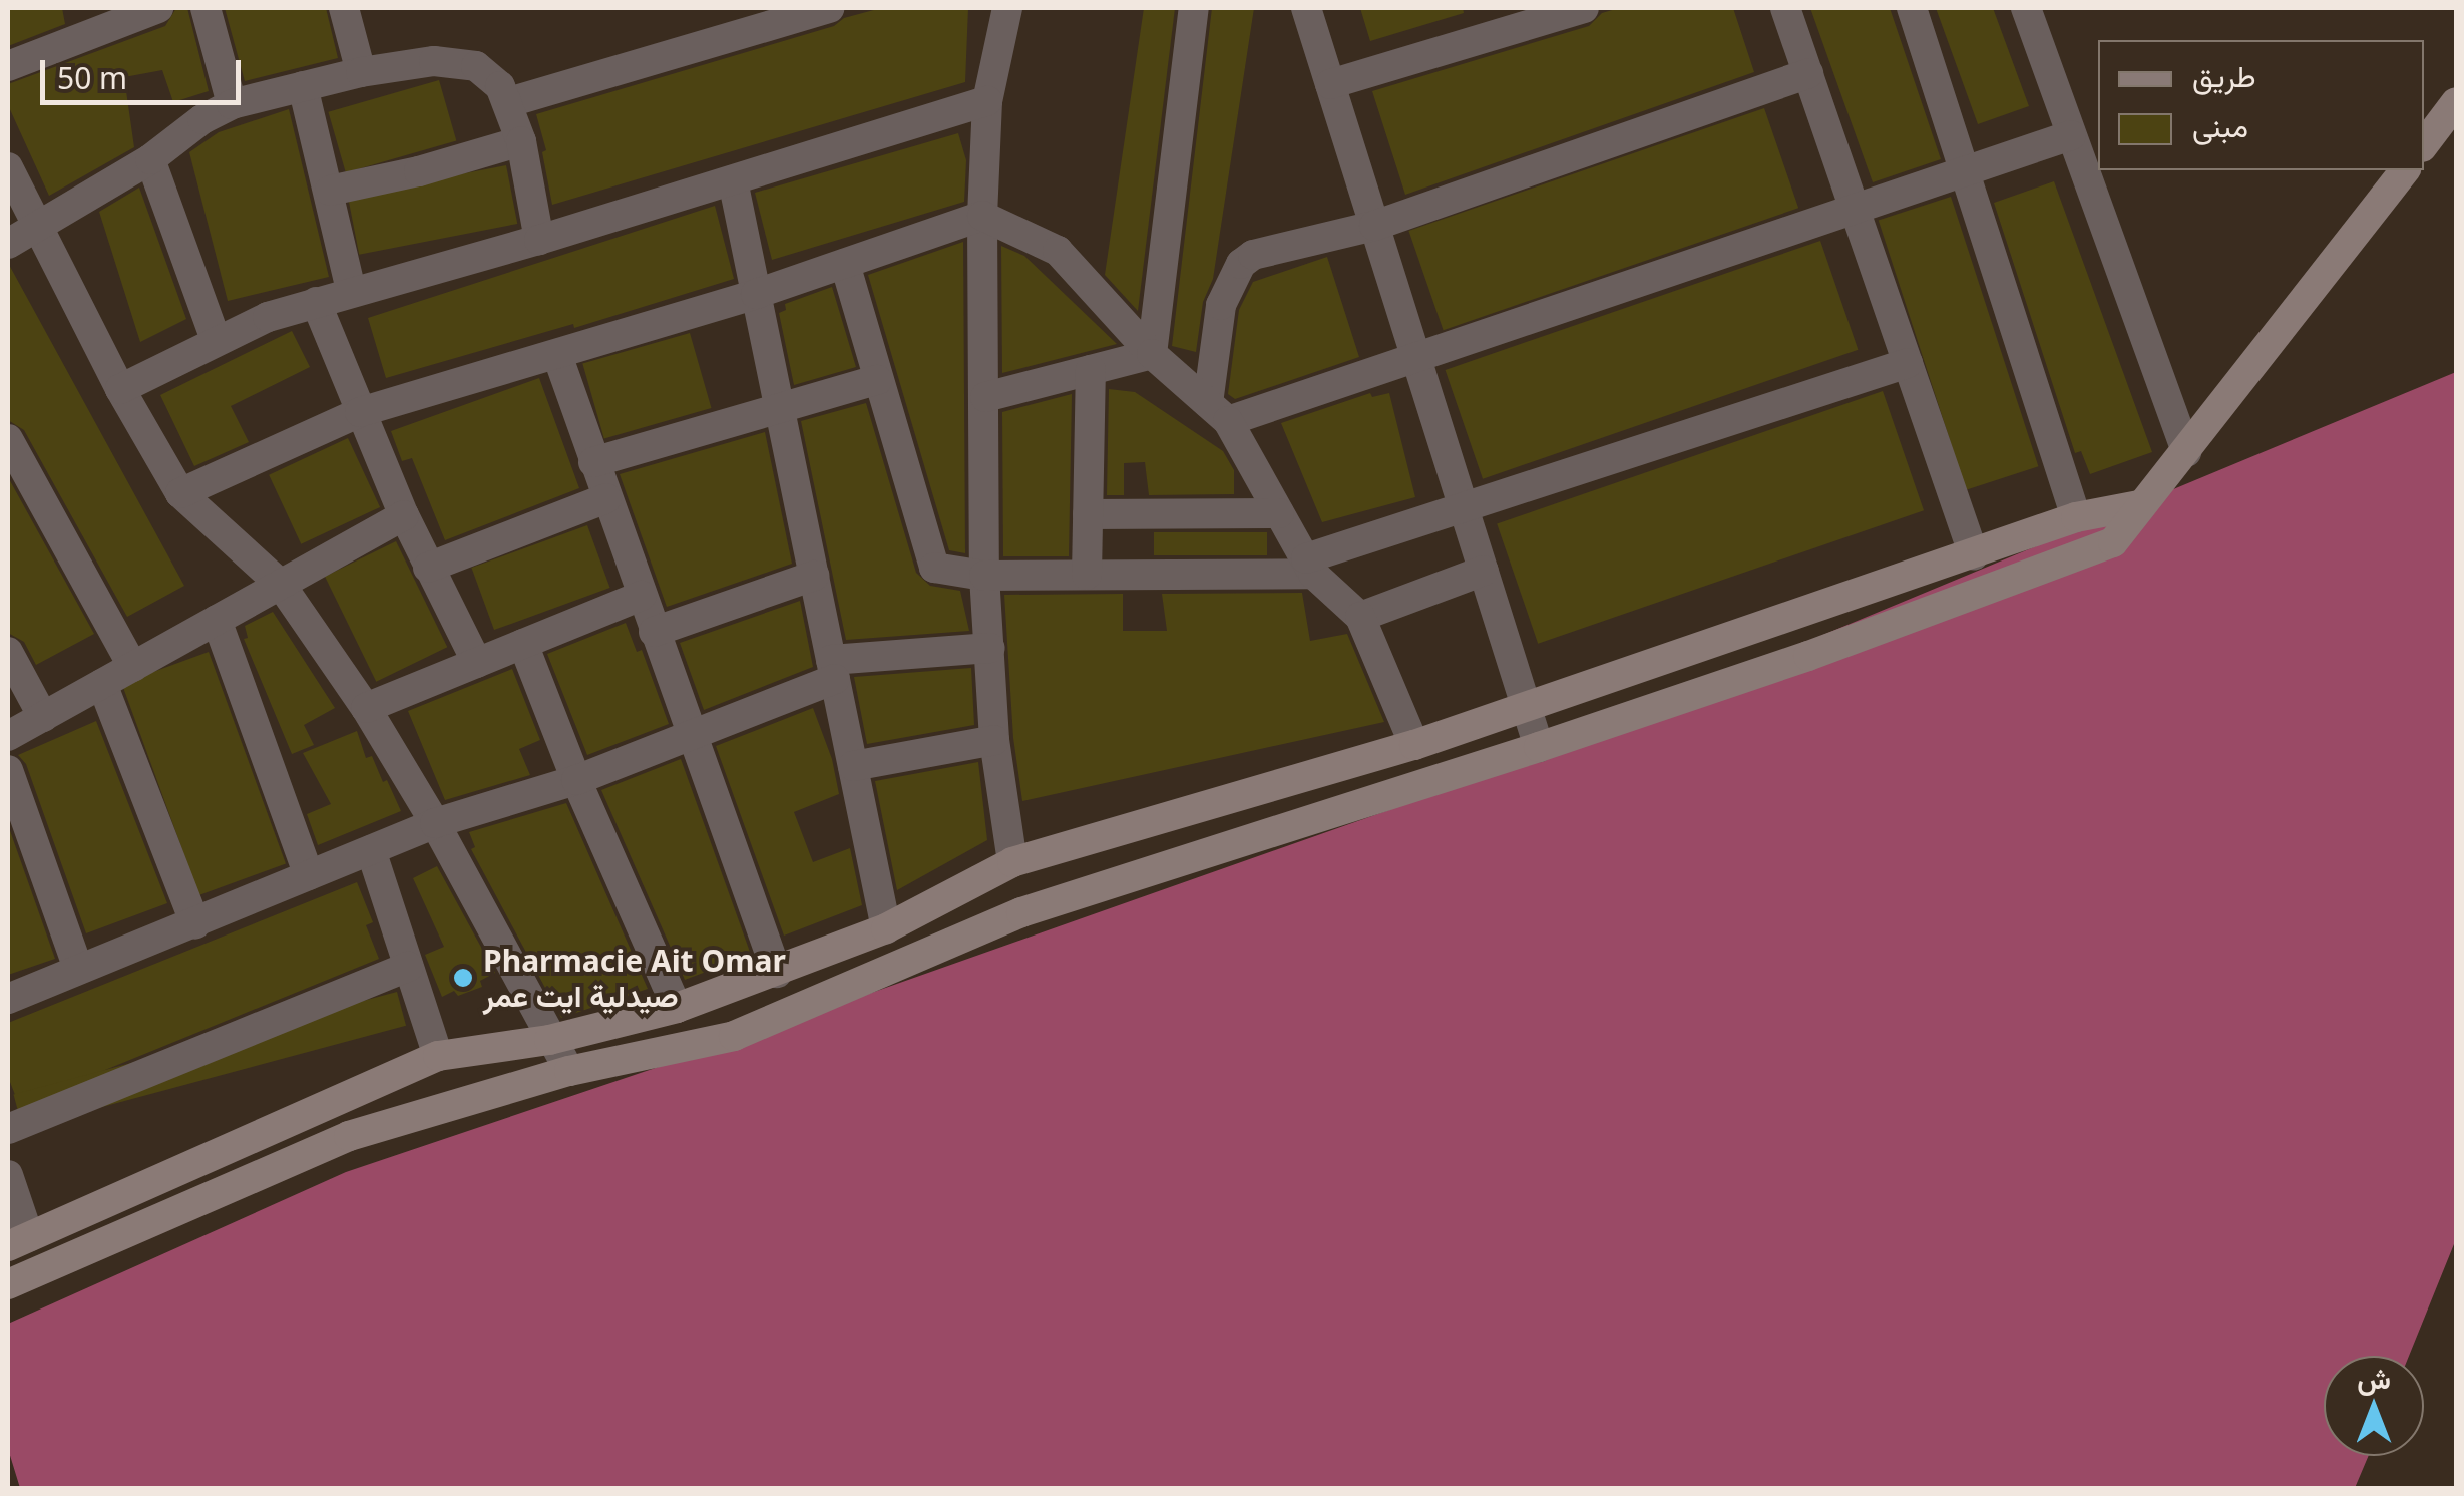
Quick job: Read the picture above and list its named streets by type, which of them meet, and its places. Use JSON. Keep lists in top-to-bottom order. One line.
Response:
{"places":["Pharmacie Ait Omar صيدلية ايت عمر"],"legend":["طريق","مبنى"],"scale_bar":"50 m","north":"top"}
